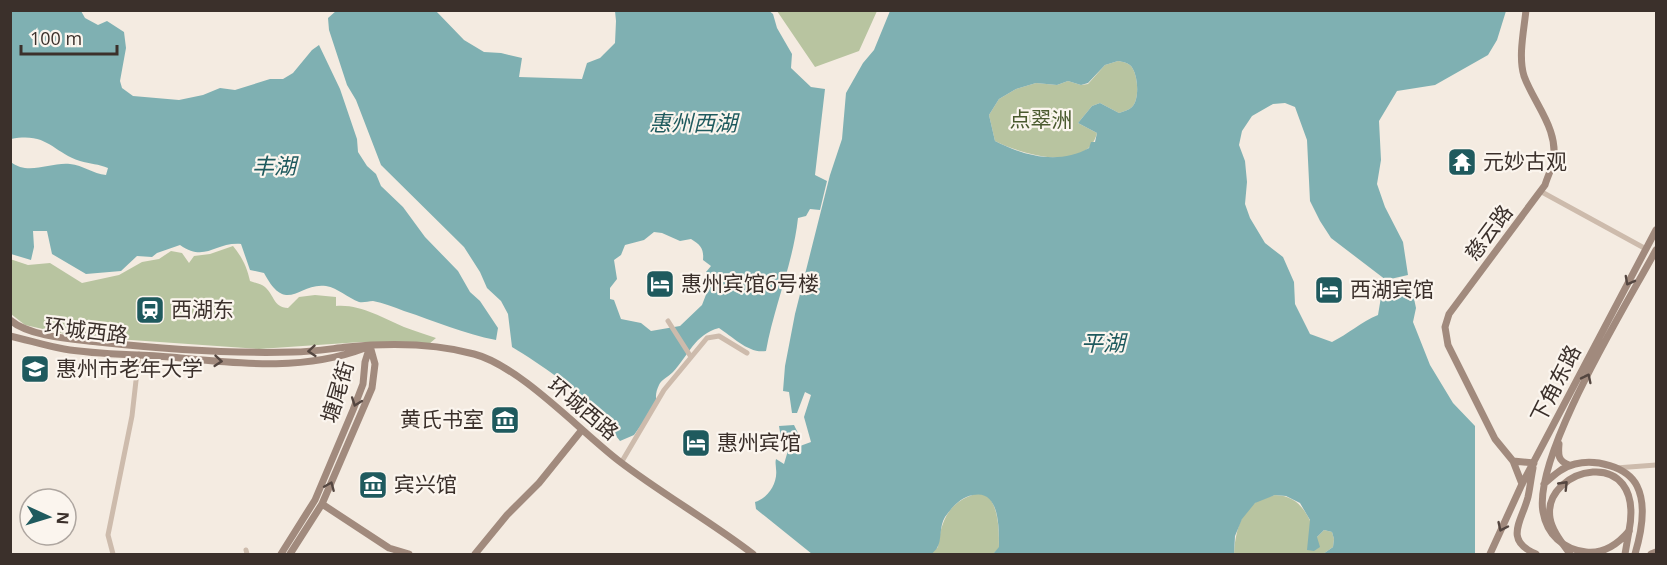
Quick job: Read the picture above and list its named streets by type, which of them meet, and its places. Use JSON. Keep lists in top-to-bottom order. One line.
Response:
{"streets":{"main road":["慈云路","环城西路","下角东路","塘尾街"]},"crossings":[["环城西路","塘尾街"]],"water":["惠州西湖","丰湖","平湖"],"parks":["点翠洲"],"places":{"temple":["元妙古观"],"hotel":["惠州宾馆6号楼","西湖宾馆","惠州宾馆"],"station":["西湖东"],"school or university":["惠州市老年大学"],"museum":["黄氏书室","宾兴馆"]},"scale_bar":"100 m","north":"right"}
